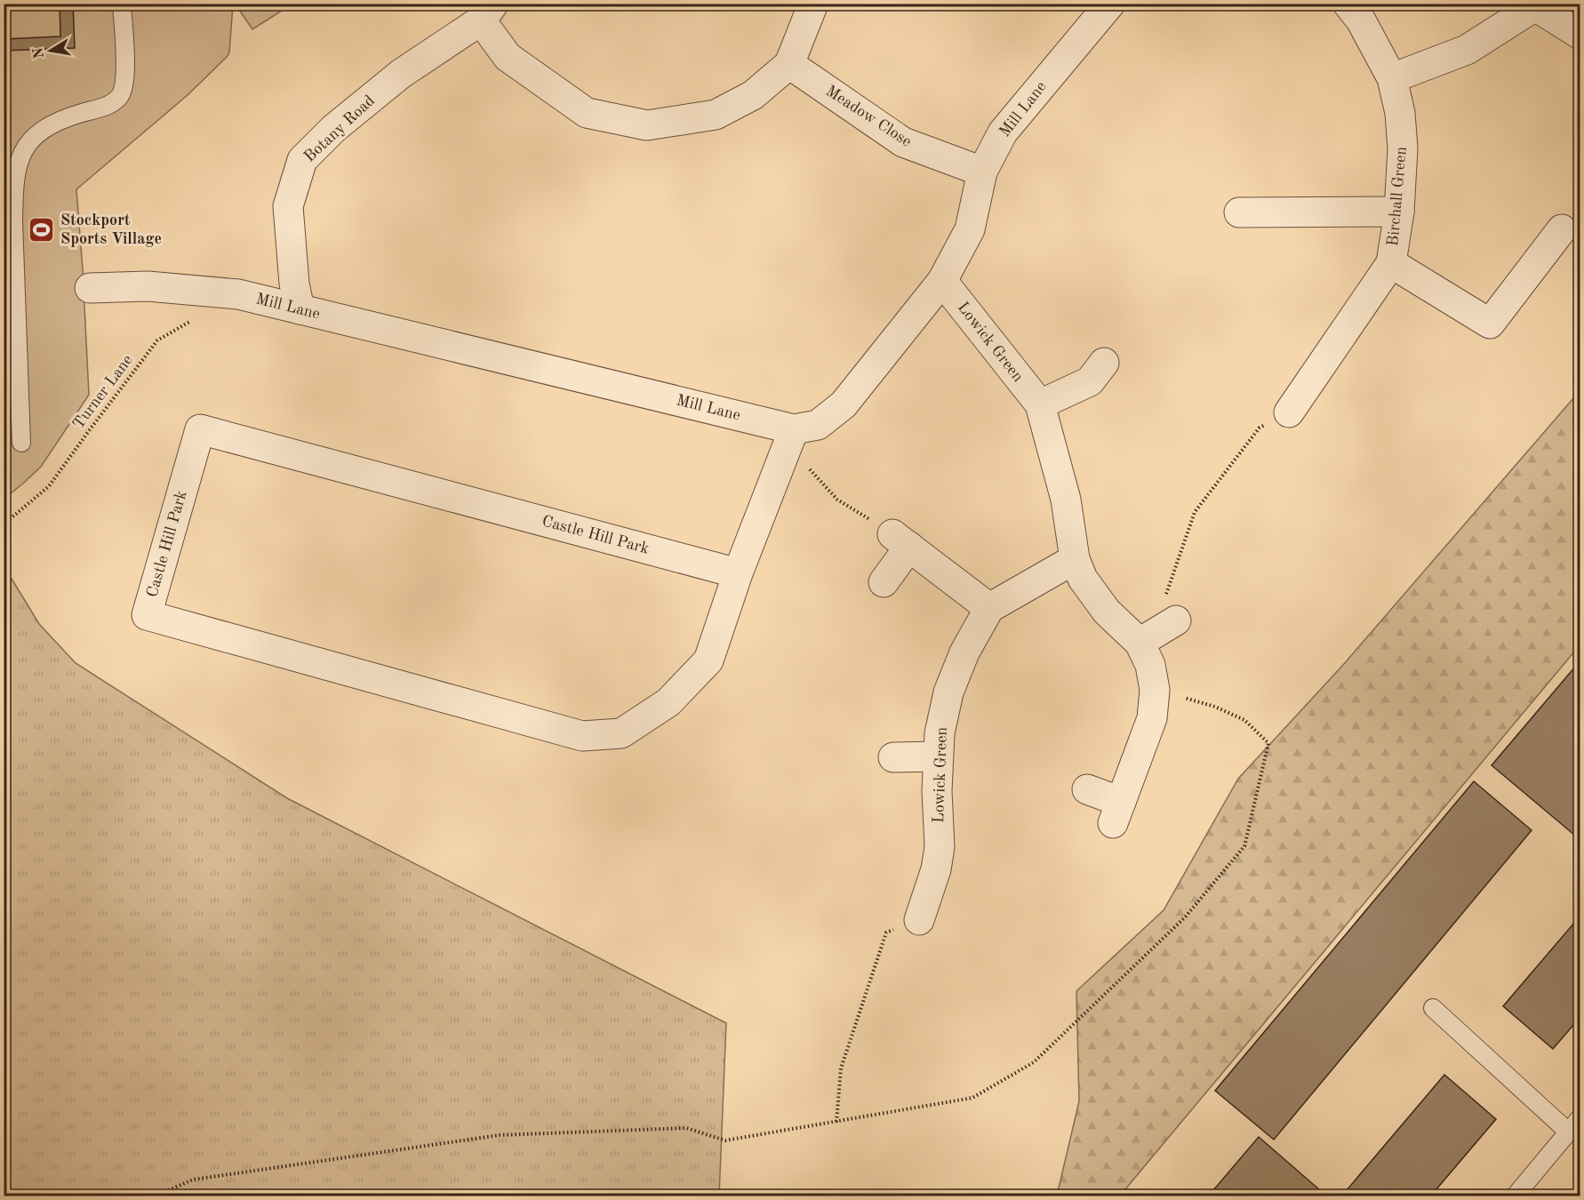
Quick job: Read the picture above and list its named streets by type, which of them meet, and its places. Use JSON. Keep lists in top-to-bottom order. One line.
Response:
{"streets":{"street":["Mill Lane","Meadow Close","Botany Road","Birchall Green","Lowick Green","Castle Hill Park"],"path":["Turner Lane"]},"crossings":[["Mill Lane","Meadow Close"],["Mill Lane","Botany Road"],["Mill Lane","Lowick Green"],["Mill Lane","Castle Hill Park"]],"places":{"sports":["Stockport Sports Village"]},"north":"left"}
